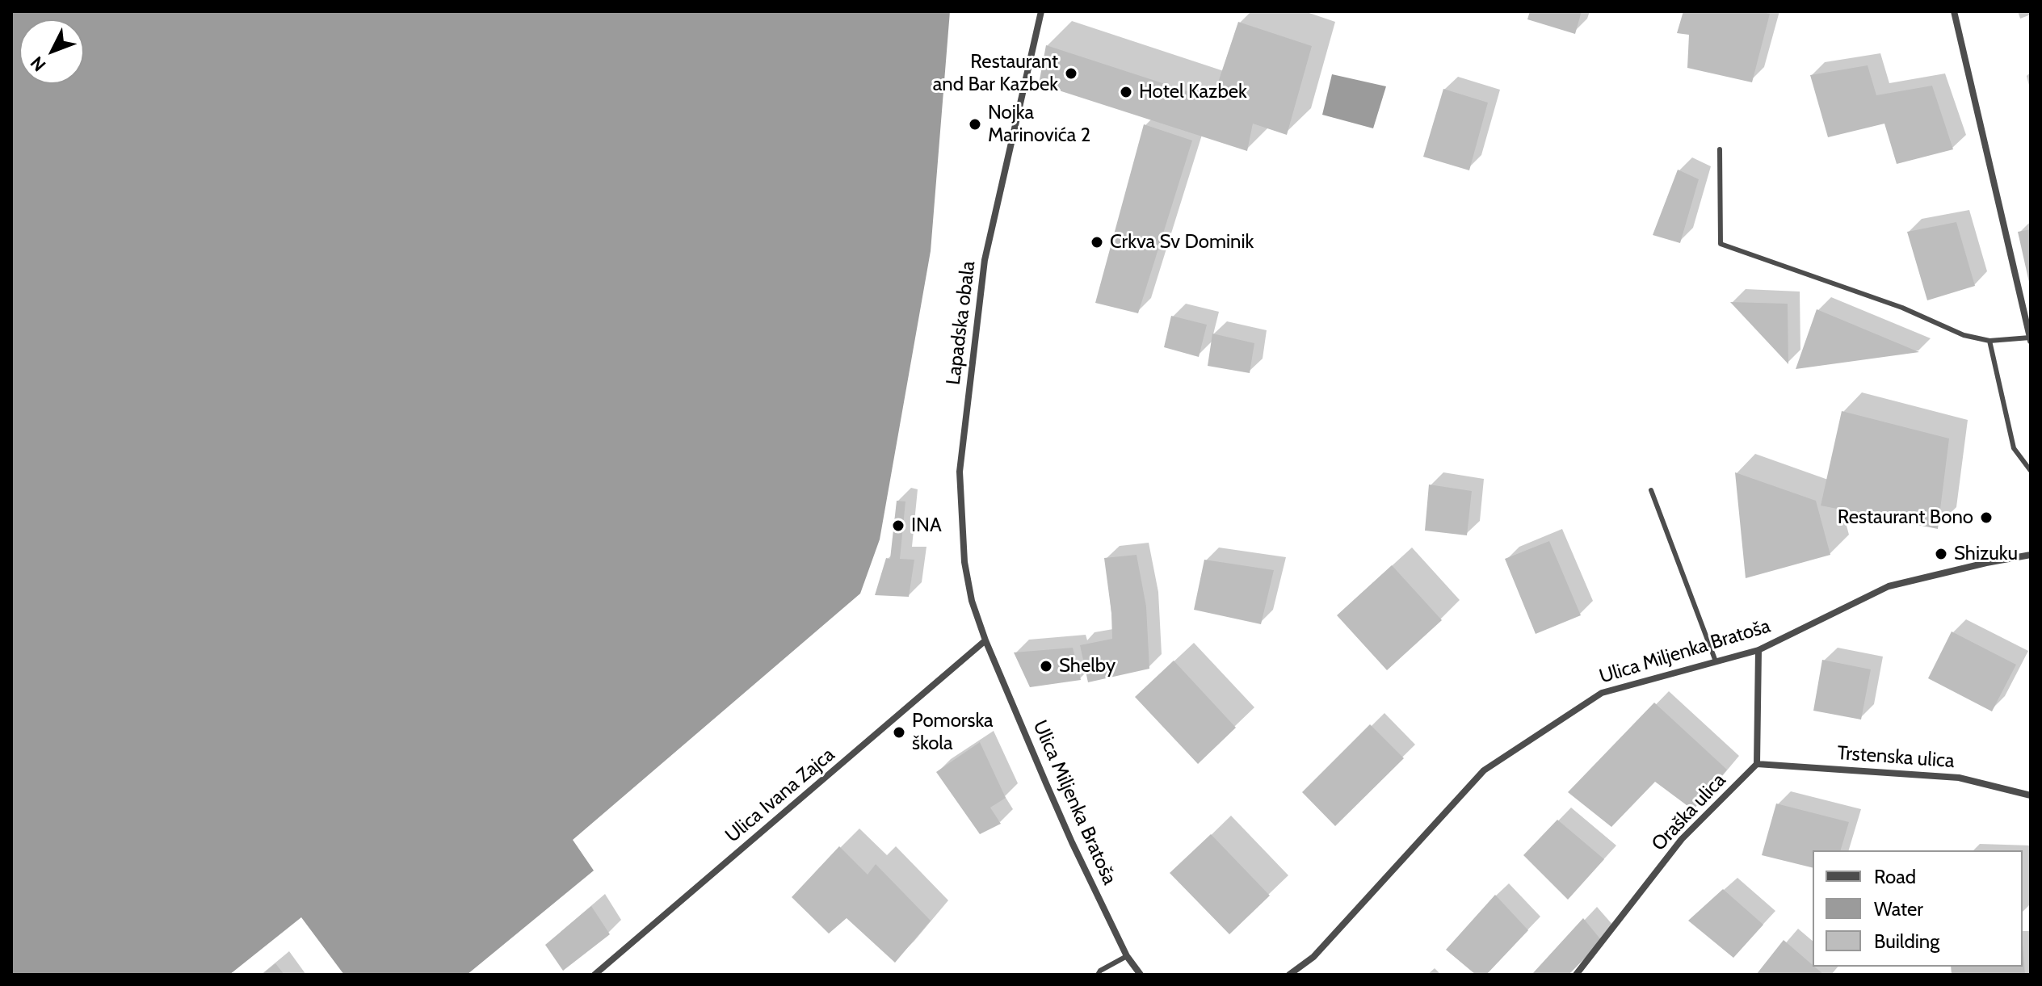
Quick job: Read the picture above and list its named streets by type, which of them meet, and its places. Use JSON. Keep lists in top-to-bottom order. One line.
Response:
{"streets":{"street":["Lapadska obala","Ulica Miljenka Bratoša","Trstenska ulica","Ulica Ivana Zajca","Oraška ulica"]},"crossings":[["Lapadska obala","Ulica Miljenka Bratoša"],["Lapadska obala","Ulica Ivana Zajca"],["Ulica Miljenka Bratoša","Ulica Ivana Zajca"],["Trstenska ulica","Oraška ulica"]],"places":["Restaurant and Bar Kazbek","Hotel Kazbek","Nojka Marinovića 2","Crkva Sv Dominik","Restaurant Bono","INA","Shizuku","Shelby","Pomorska škola"],"legend":["Road","Water","Building"],"north":"bottom left"}
